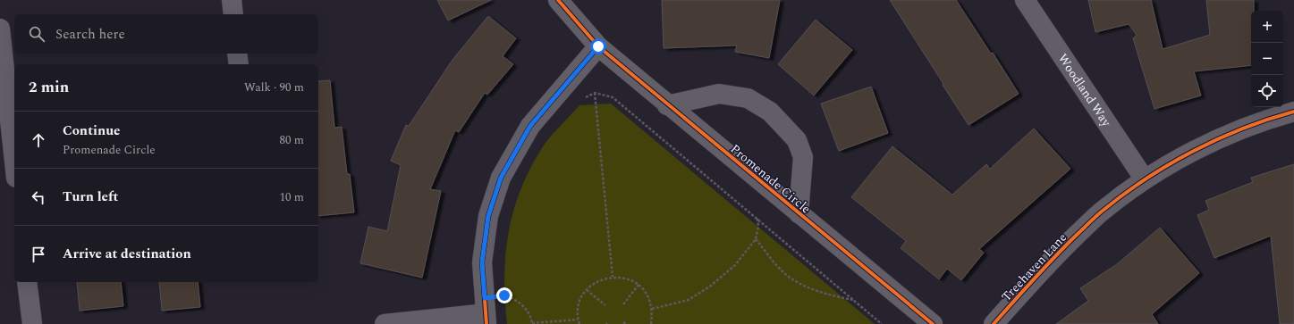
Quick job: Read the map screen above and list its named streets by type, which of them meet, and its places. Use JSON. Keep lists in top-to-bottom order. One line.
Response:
{"streets":{"street":["Woodland Way","Promenade Circle","Treehaven Lane"]},"crossings":[["Woodland Way","Treehaven Lane"]],"page":{"map_buttons":["+","−"],"search":"Search here","heading":["2 min","Walk · 90 m"],"list":[["Continue","Promenade Circle","80 m"],["Turn left","10 m"],"Arrive at destination"]}}
